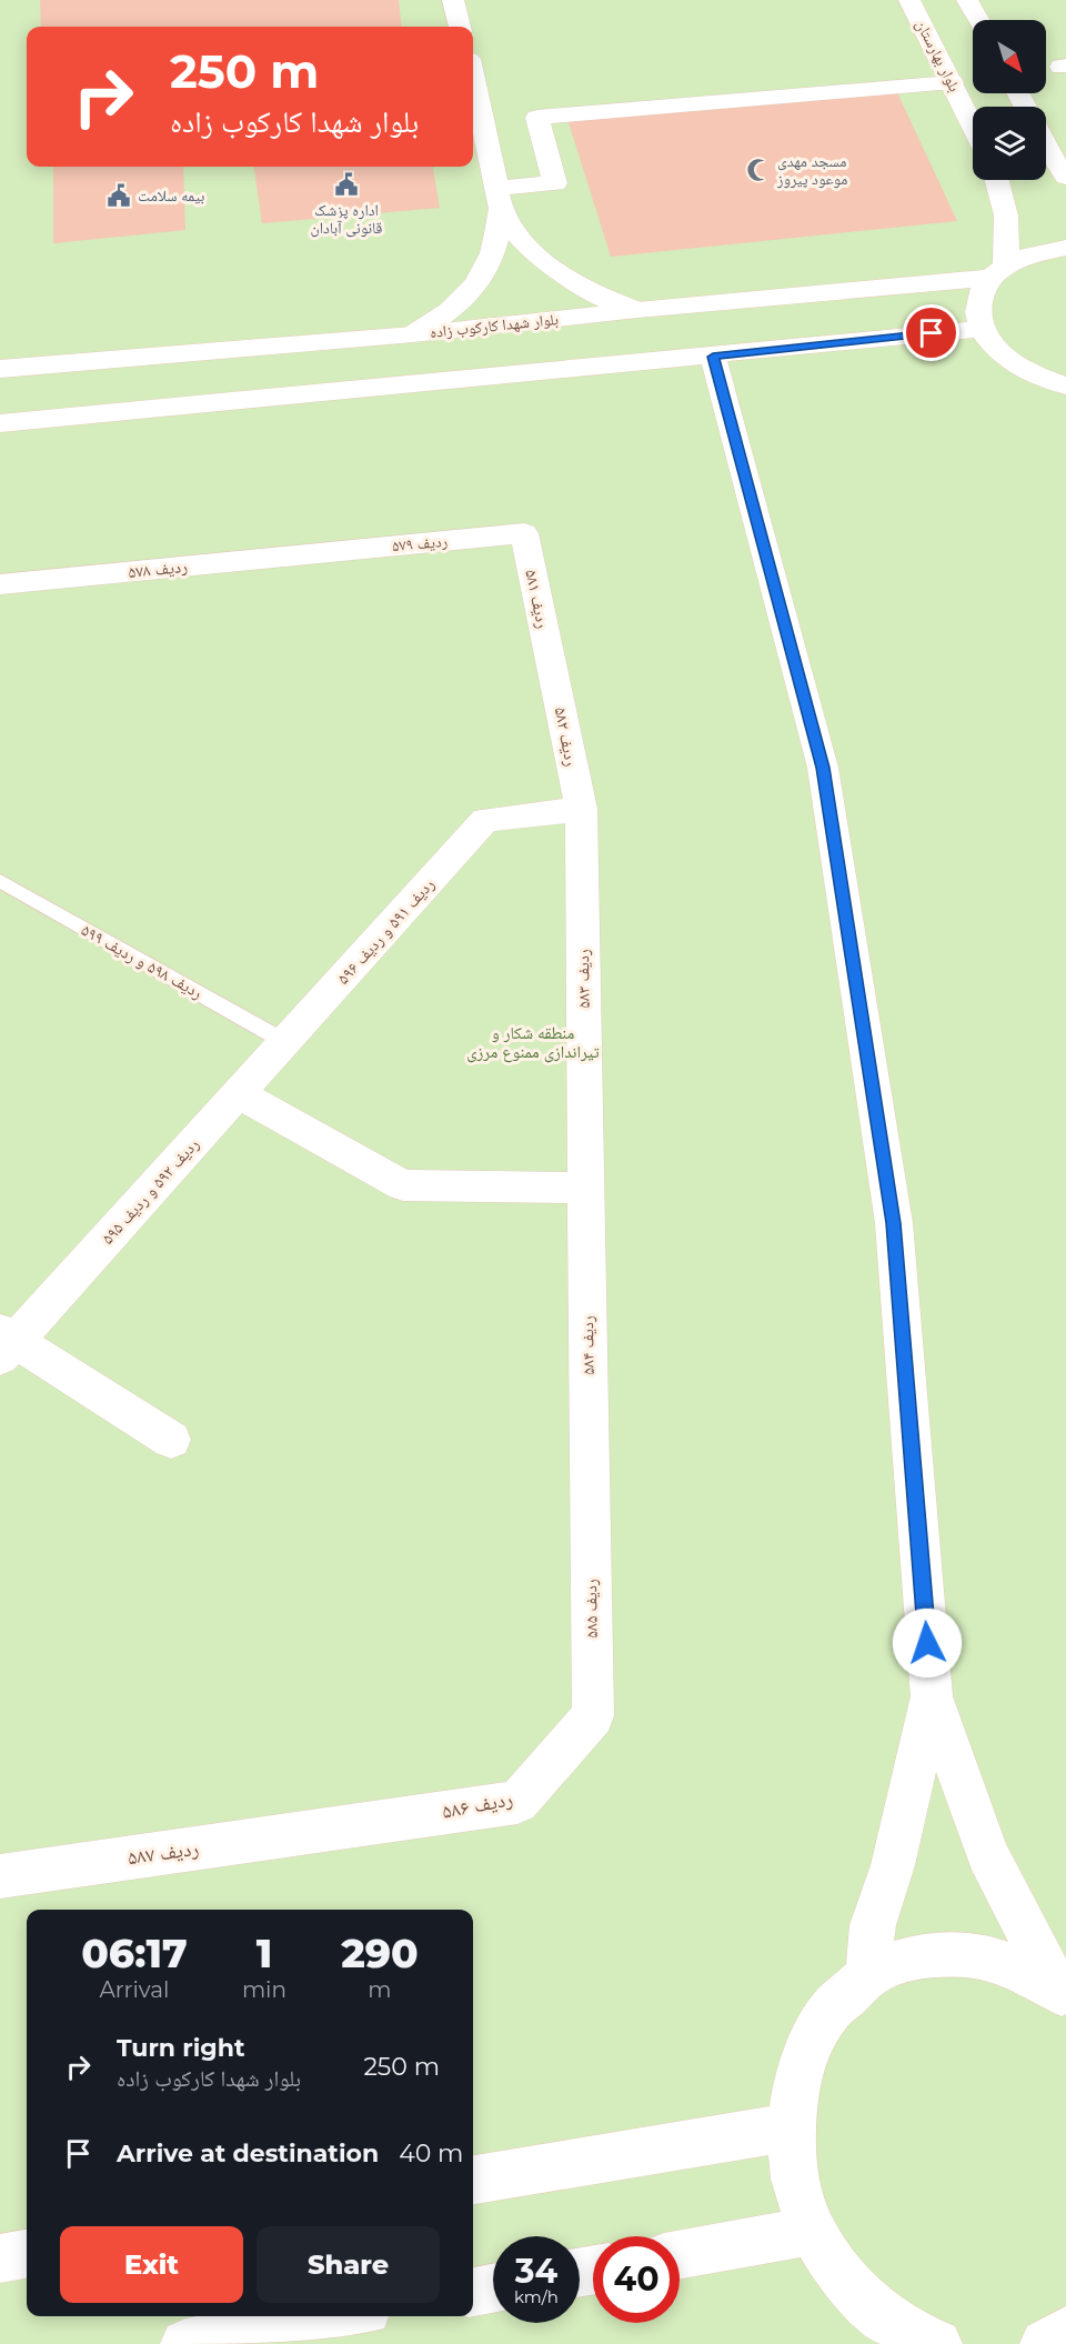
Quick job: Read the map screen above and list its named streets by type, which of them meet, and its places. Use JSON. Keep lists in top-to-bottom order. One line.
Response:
{"streets":{"street":["بلوار بهارستان","بلوار شهدا کارکوب زاده","ردیف ۵۷۹","ردیف ۵۷۸","ردیف ۵۸۱","ردیف ۵۸۲","ردیف ۵۹۱ و ردیف ۵۹۶","ردیف ۵۸۳","ردیف ۵۹۲ و ردیف ۵۹۵","ردیف ۵۸۴","ردیف ۵۸۵","ردیف ۵۸۶","ردیف ۵۸۷"],"lane":["ردیف ۵۹۸ و ردیف ۵۹۹"]},"crossings":[["ردیف ۵۷۹","ردیف ۵۷۸"],["ردیف ۵۷۹","ردیف ۵۸۱"],["ردیف ۵۸۱","ردیف ۵۸۲"],["ردیف ۵۸۲","ردیف ۵۹۱ و ردیف ۵۹۶"],["ردیف ۵۸۲","ردیف ۵۸۳"],["ردیف ۵۹۱ و ردیف ۵۹۶","ردیف ۵۹۸ و ردیف ۵۹۹"],["ردیف ۵۹۱ و ردیف ۵۹۶","ردیف ۵۸۳"],["ردیف ۵۹۱ و ردیف ۵۹۶","ردیف ۵۹۲ و ردیف ۵۹۵"],["ردیف ۵۹۸ و ردیف ۵۹۹","ردیف ۵۹۲ و ردیف ۵۹۵"],["ردیف ۵۸۳","ردیف ۵۸۴"],["ردیف ۵۸۴","ردیف ۵۸۵"],["ردیف ۵۸۵","ردیف ۵۸۶"],["ردیف ۵۸۶","ردیف ۵۸۷"]],"parks":["منطقه شکار و تیراندازی ممنوع مرزی"],"places":{"mosque":["مسجد مهدی موعود پیروز"],"public building":["اداره پزشک قانونی آبادان","بیمه سلامت"]},"north":"bottom right","page":{"turn":["250 m","بلوار شهدا کارکوب زاده"],"eta":["06:17","Arrival","1","min","290","m"],"list":[{"name":"Turn right","note":"بلوار شهدا کارکوب زاده","value":"250 m"},{"name":"Arrive at destination","value":"40 m"}],"buttons":["Exit","Share"],"speed":"34 km/h","limit":"40"}}
